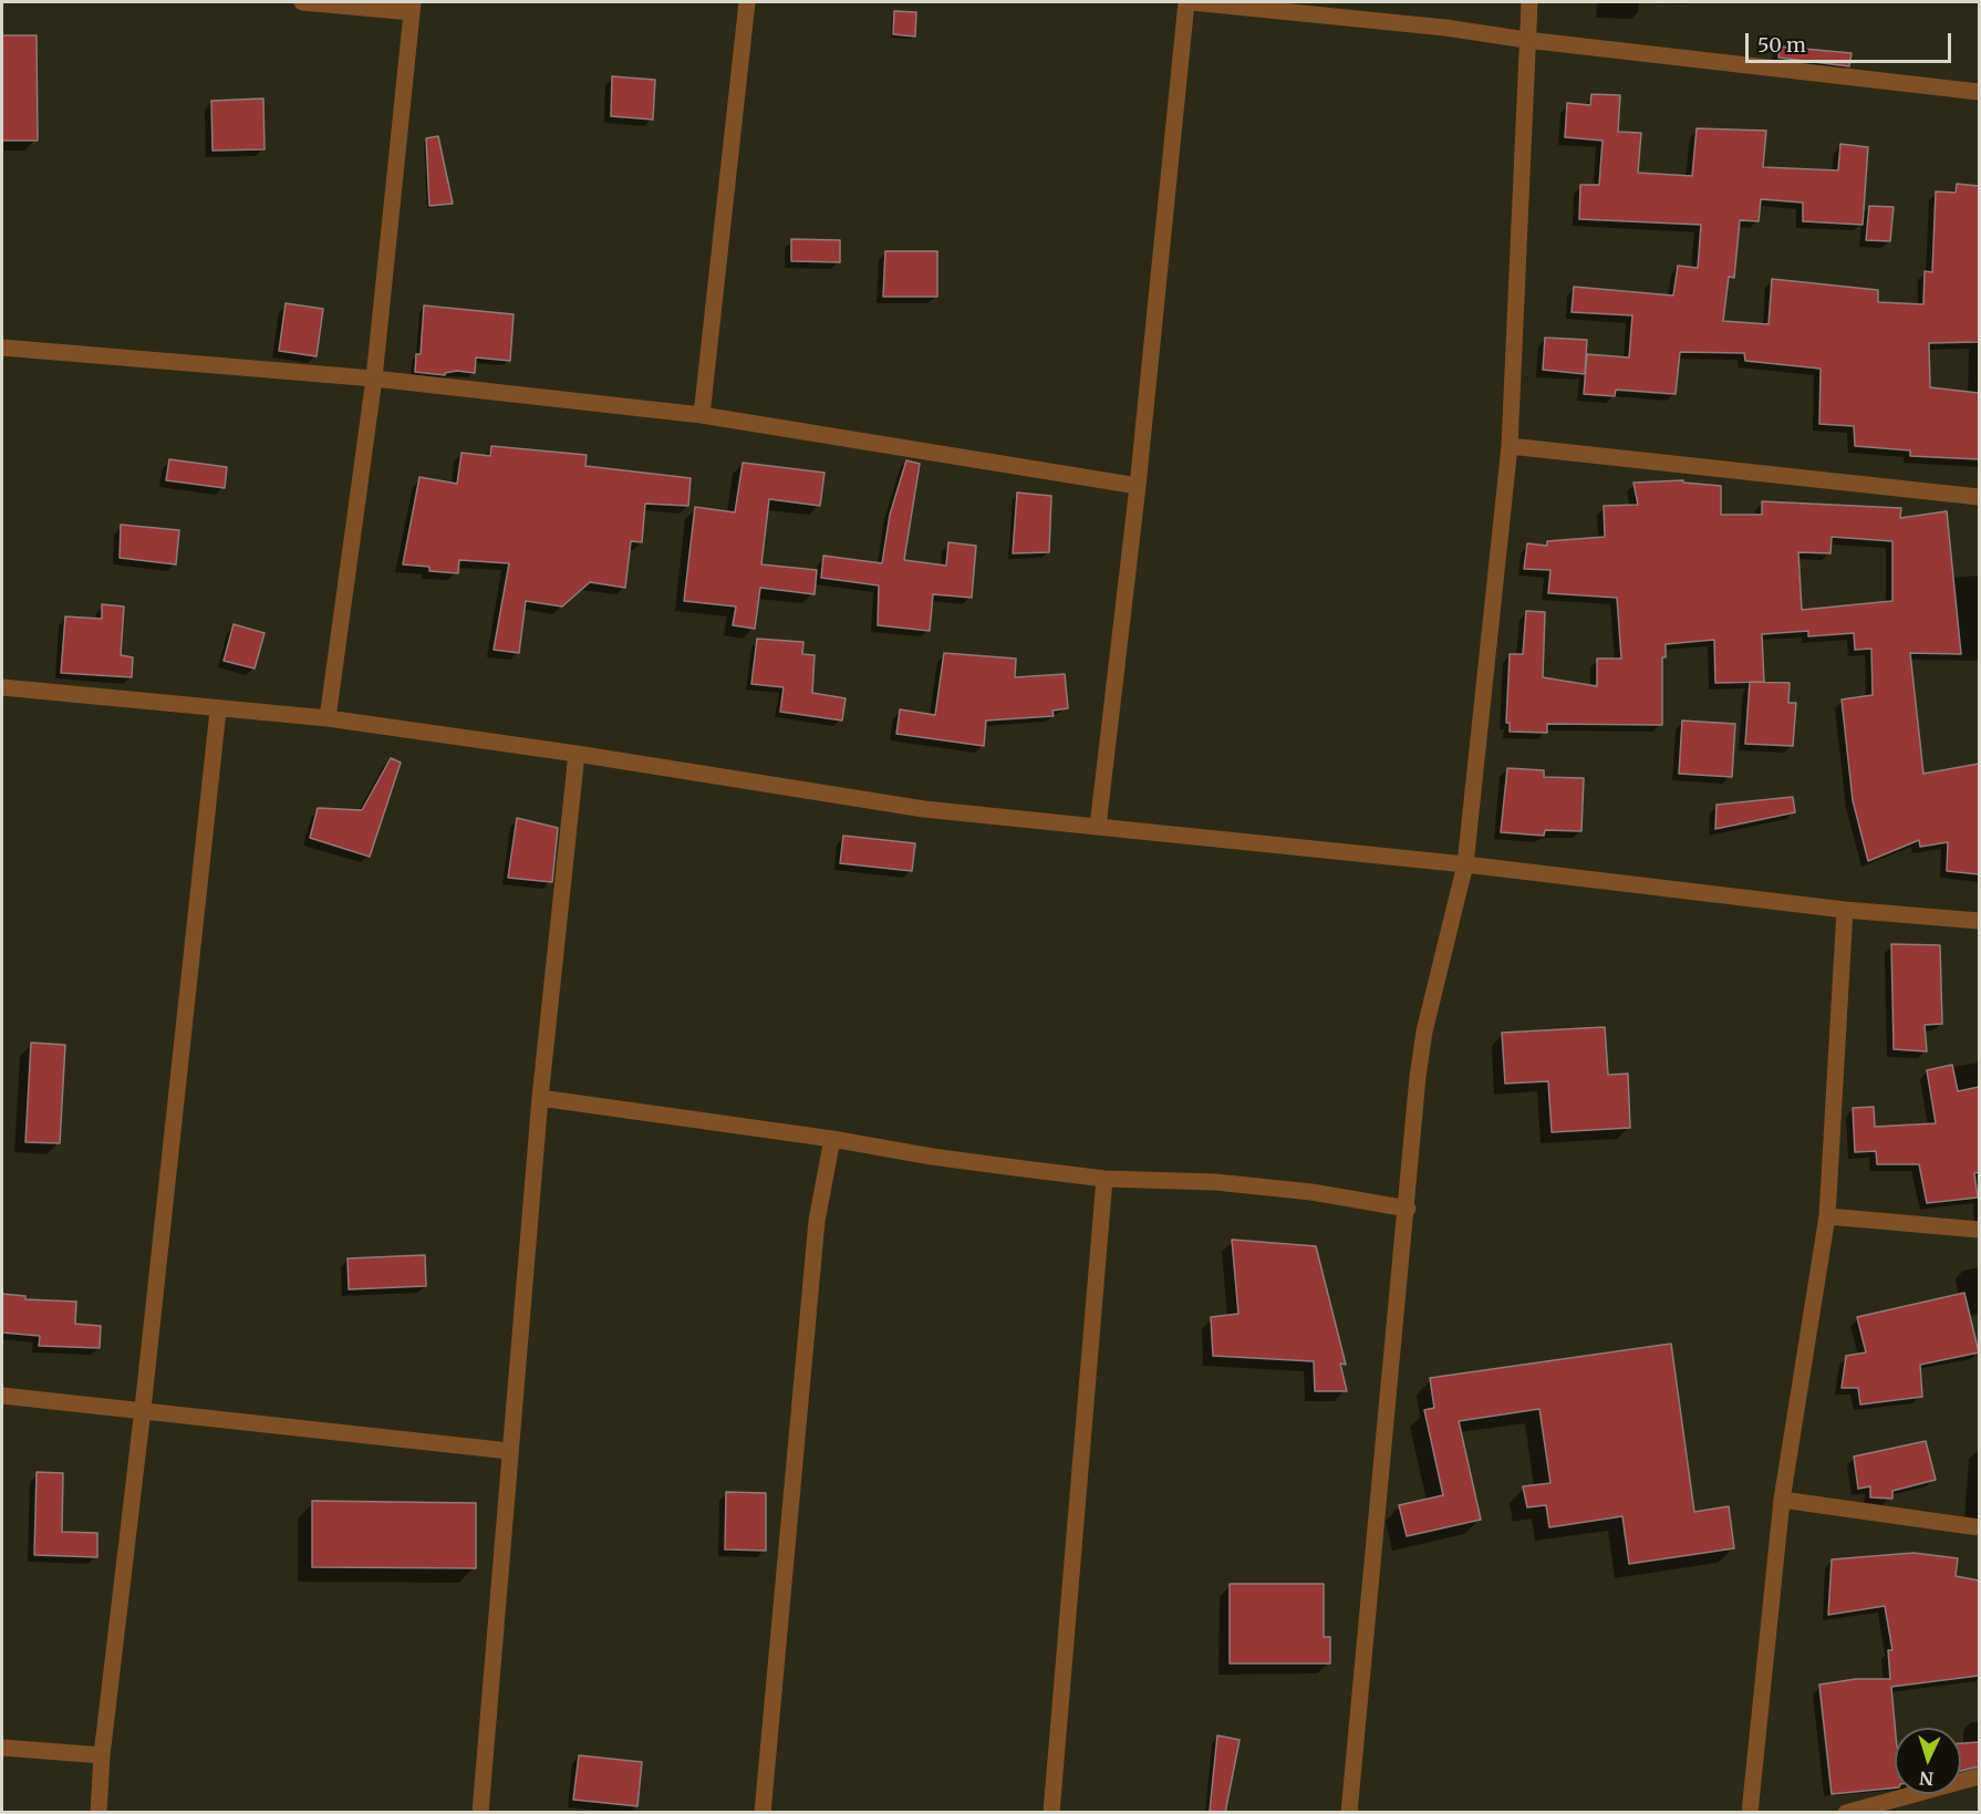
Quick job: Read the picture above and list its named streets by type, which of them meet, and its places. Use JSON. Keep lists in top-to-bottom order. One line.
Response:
{"scale_bar":"50 m","north":"bottom"}
